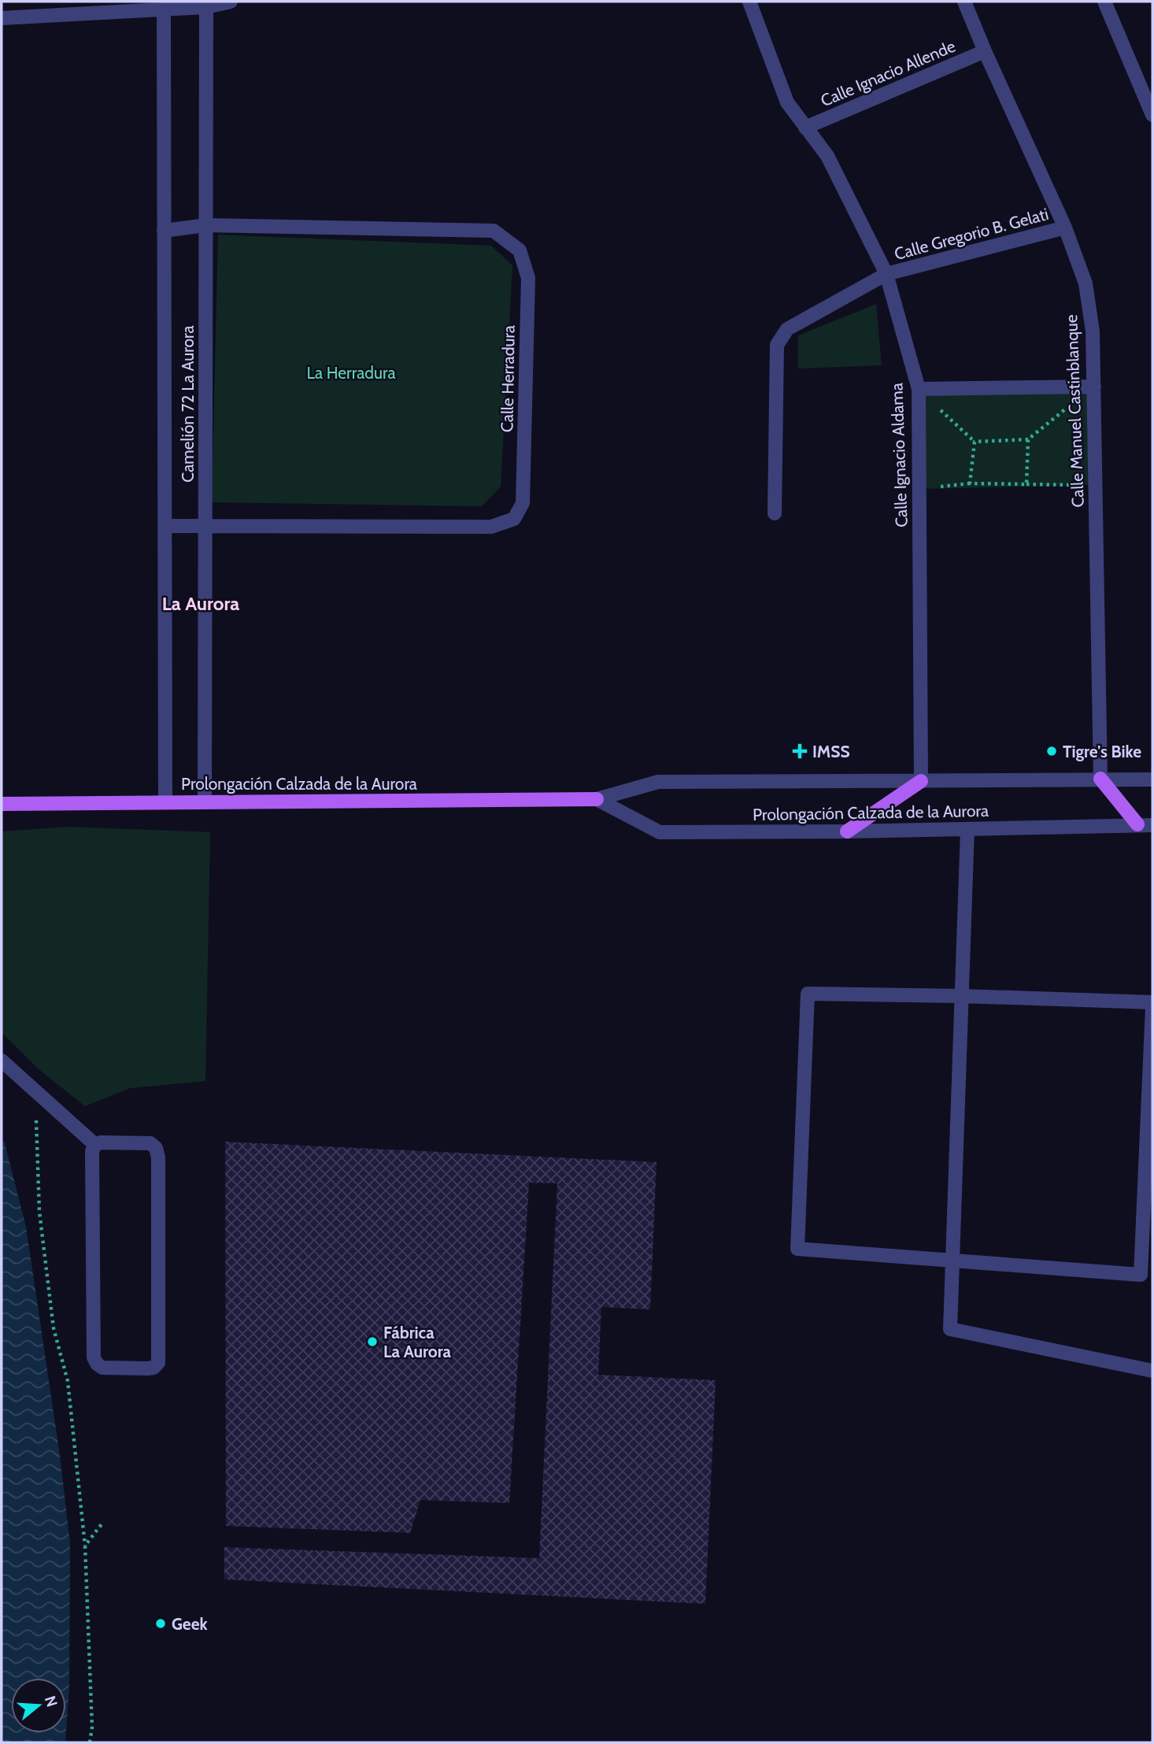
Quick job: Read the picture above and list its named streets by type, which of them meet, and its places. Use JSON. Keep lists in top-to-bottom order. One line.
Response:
{"streets":{"main road":["Prolongación Calzada de la Aurora"],"street":["Calle Ignacio Allende","Calle Gregorio B. Gelati","Calle Herradura","Camelión 72 La Aurora","Calle Manuel Castinblanque","Calle Ignacio Aldama"]},"crossings":[["Calle Ignacio Allende","Calle Manuel Castinblanque"],["Calle Ignacio Allende","Calle Ignacio Aldama"],["Calle Gregorio B. Gelati","Calle Manuel Castinblanque"],["Calle Gregorio B. Gelati","Calle Ignacio Aldama"],["Calle Herradura","Camelión 72 La Aurora"],["Camelión 72 La Aurora","Prolongación Calzada de la Aurora"],["Calle Manuel Castinblanque","Prolongación Calzada de la Aurora"],["Calle Ignacio Aldama","Prolongación Calzada de la Aurora"]],"districts":["La Aurora"],"parks":["La Herradura"],"places":{"health":["IMSS"],"other":["Tigre's Bike","Fábrica La Aurora","Geek"]},"north":"right"}
